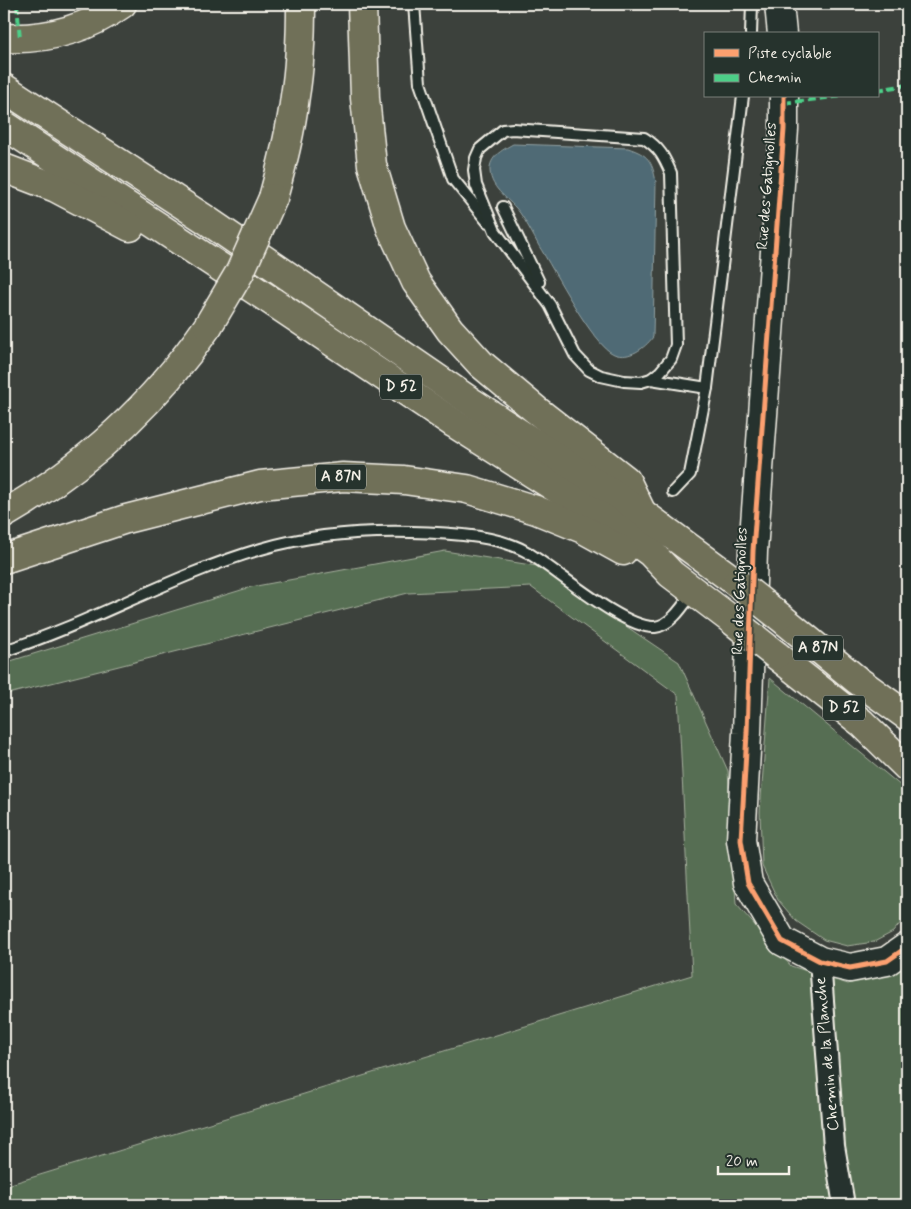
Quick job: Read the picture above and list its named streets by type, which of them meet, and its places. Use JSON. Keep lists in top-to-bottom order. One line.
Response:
{"streets":{"highway":["D 52","A 87N"],"street":["Rue des Gatignolles","Chemin de la Planche"]},"crossings":[["Rue des Gatignolles","Chemin de la Planche"],["D 52","A 87N"]],"legend":["Piste cyclable","Chemin"],"scale_bar":"20 m"}
